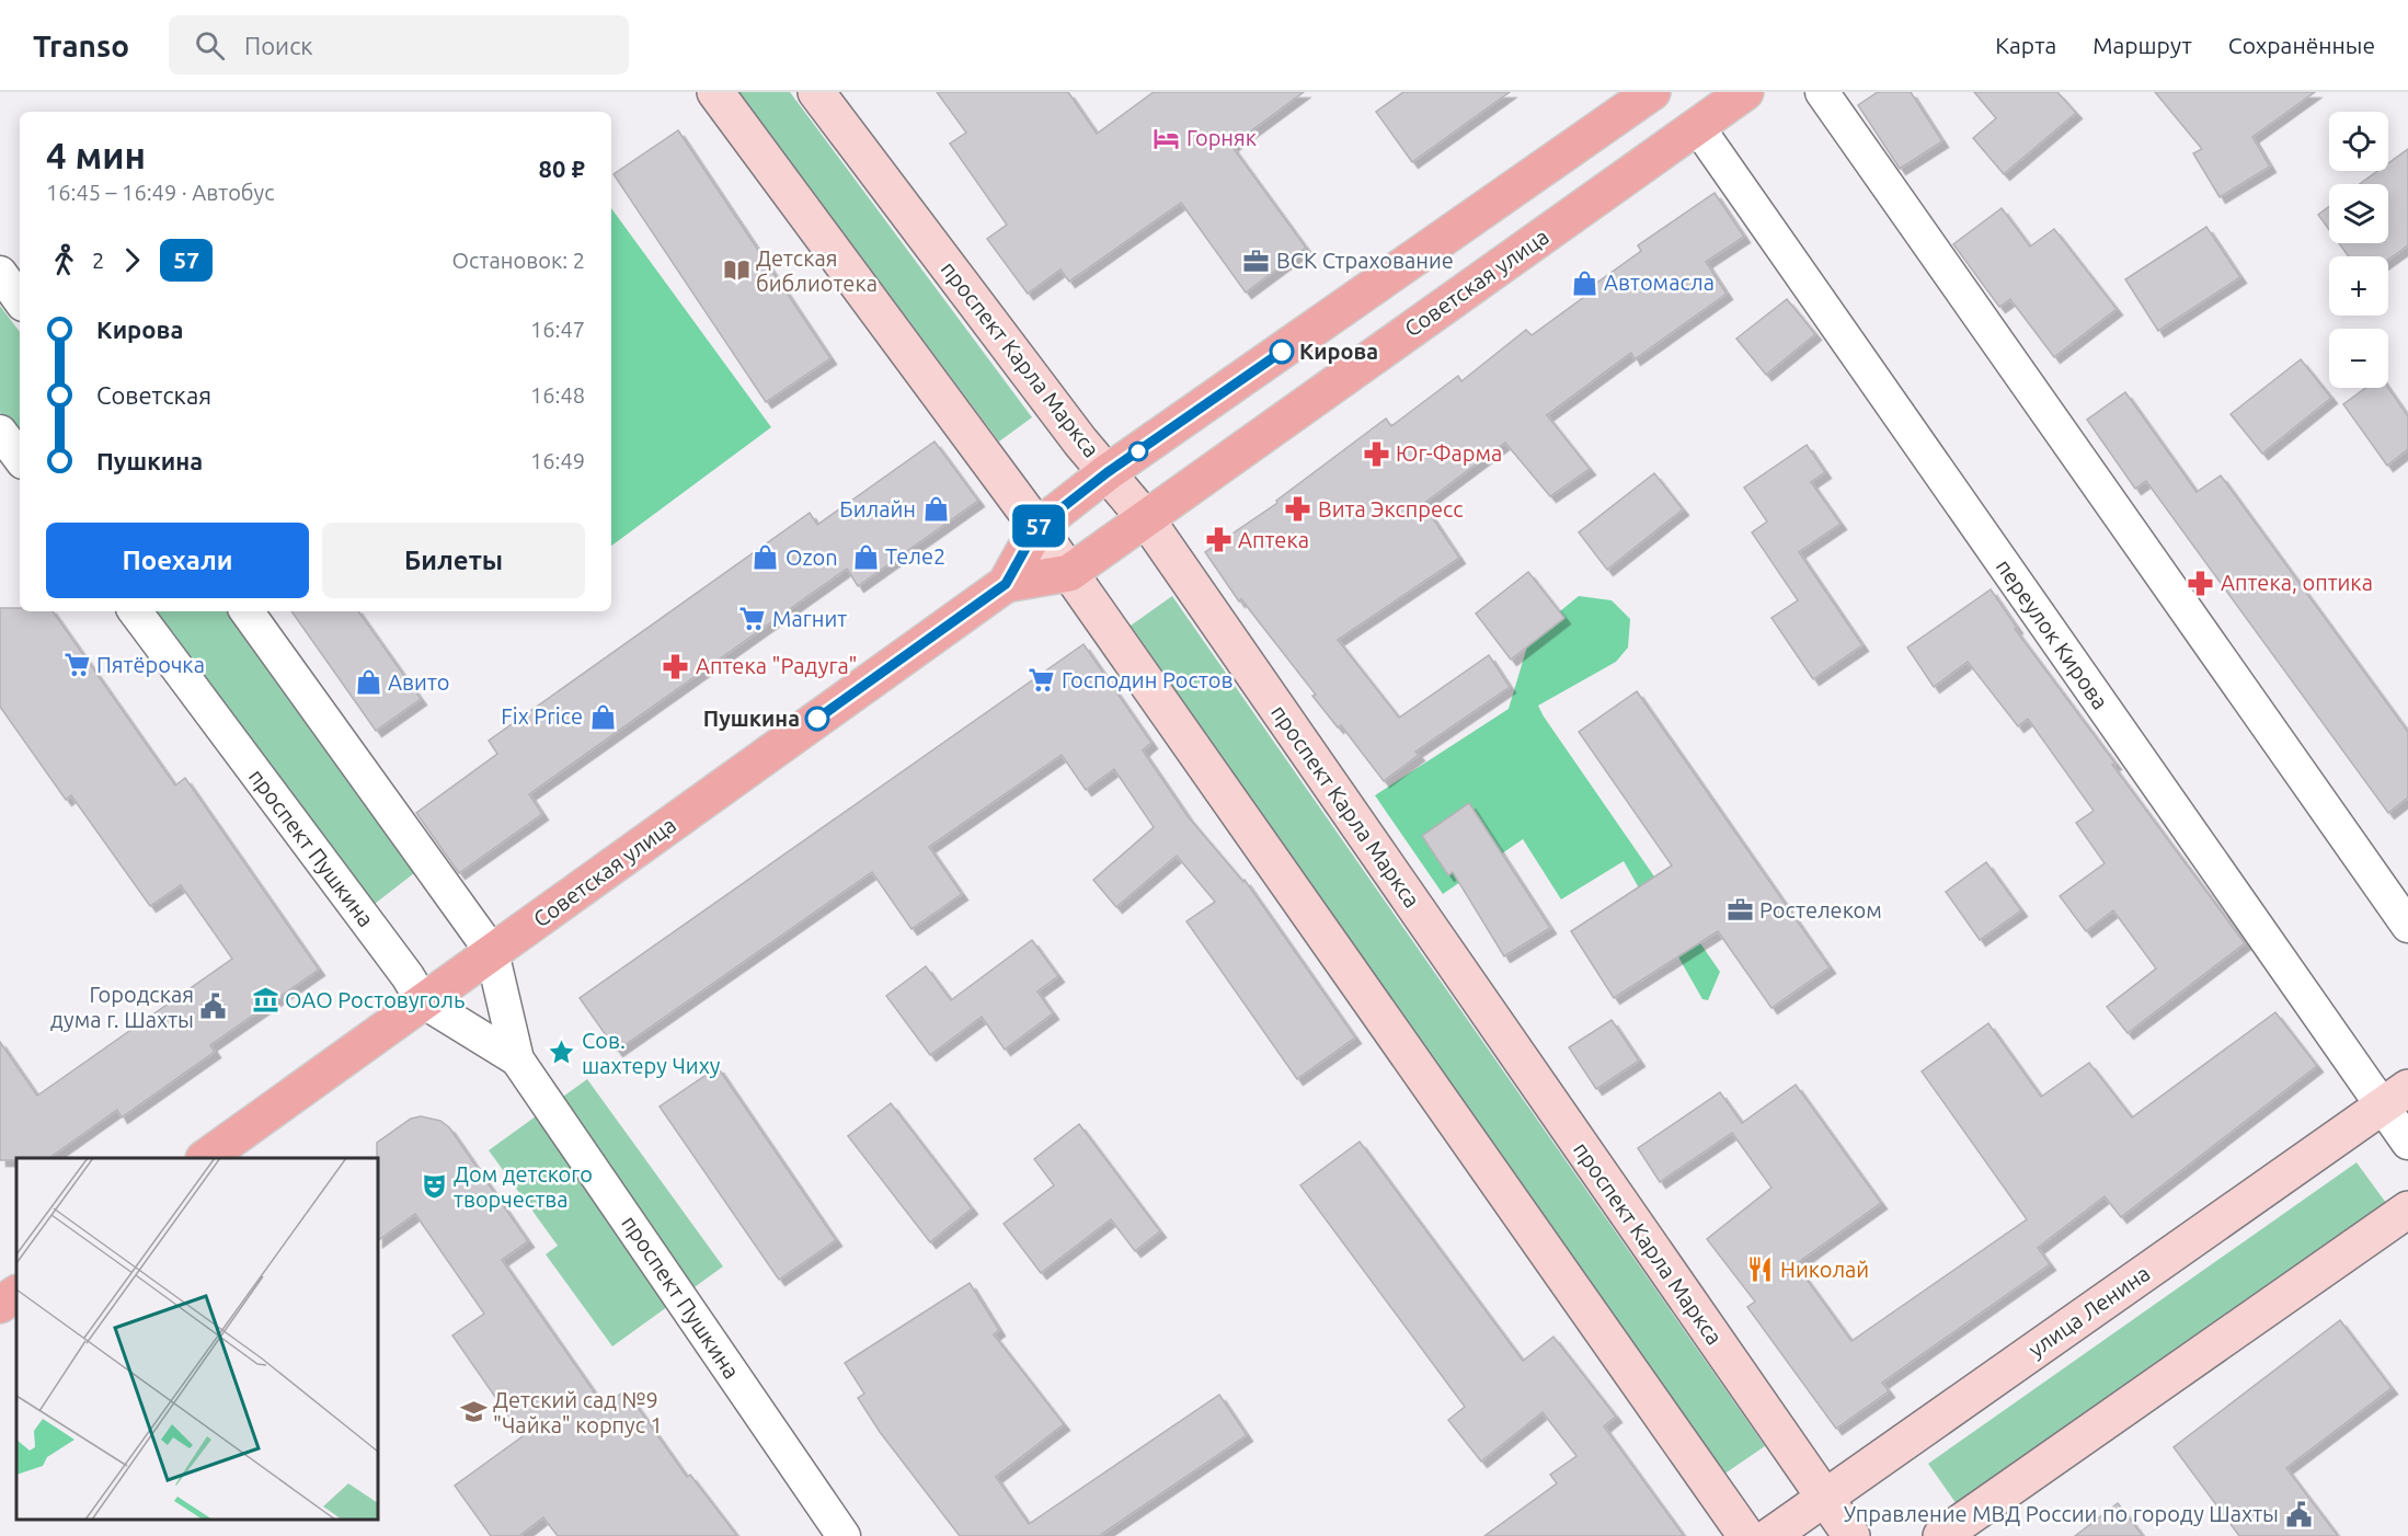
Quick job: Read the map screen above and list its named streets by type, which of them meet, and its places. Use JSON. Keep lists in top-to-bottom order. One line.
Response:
{"streets":{"main road":["Советская улица","проспект Карла Маркса","улица Ленина"],"street":["переулок Кирова","проспект Пушкина"]},"crossings":[["Советская улица","проспект Карла Маркса"],["Советская улица","переулок Кирова"],["Советская улица","проспект Пушкина"],["проспект Карла Маркса","улица Ленина"],["переулок Кирова","улица Ленина"]],"places":{"hotel":["Горняк"],"office":["ВСК Страхование","Ростелеком"],"library":["Детская библиотека"],"shop":["Автомасла","Билайн","Теле2","Ozon","Авито","Fix Price"],"other":["Кирова","Пушкина"],"pharmacy":["Юг-Фарма","Вита Экспресс","Аптека","Аптека, оптика","Аптека \"Радуга\""],"supermarket":["Магнит","Пятёрочка","Господин Ростов"],"museum":["ОАО Ростовуголь"],"public building":["Городская дума г. Шахты","Управление МВД России по городу Шахты"],"place":["Сов. шахтеру Чиху"],"theatre":["Дом детского творчества"],"restaurant":["Николай"],"school or university":["Детский сад №9 \"Чайка\" корпус 1"]},"lines":["bus line 57"],"page":{"header":"Transo","search":"Поиск","nav":["Карта","Маршрут","Сохранённые"],"on_map":"57","map_buttons":["+","−"],"heading":["4 мин","16:45 – 16:49 · Автобус","80 ₽"],"legs":["2","57","Остановок: 2"],"list":[{"name":"Кирова","value":"16:47"},{"name":"Советская","value":"16:48"},{"name":"Пушкина","value":"16:49"}],"buttons":["Поехали","Билеты"]}}
